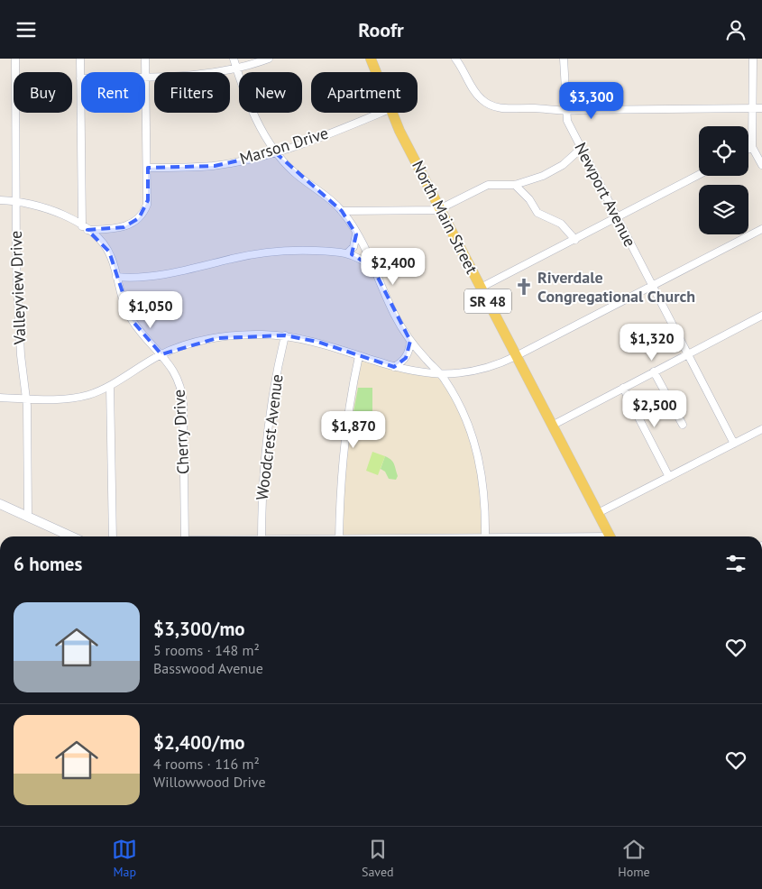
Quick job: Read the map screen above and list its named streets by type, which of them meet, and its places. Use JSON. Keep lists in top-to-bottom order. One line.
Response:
{"streets":{"main road":["North Main Street","SR 48"],"street":["Marson Drive","Newport Avenue","Valleyview Drive","Cherry Drive","Woodcrest Avenue"]},"crossings":[["Valleyview Drive","Cherry Drive"]],"places":{"church":["Riverdale Congregational Church"]},"page":{"header":"Roofr","chip":["Buy","Rent","Filters","New","Apartment"],"price":["$3,300","$2,400","$1,050","$1,320","$2,500","$1,870"],"heading":"6 homes","list":[{"name":"$3,300/mo","note":"5 rooms · 148 m² · Basswood Avenue"},{"name":"$2,400/mo","note":"4 rooms · 116 m² · Willowwood Drive"}],"tabs":["Map","Saved","Home"]}}
